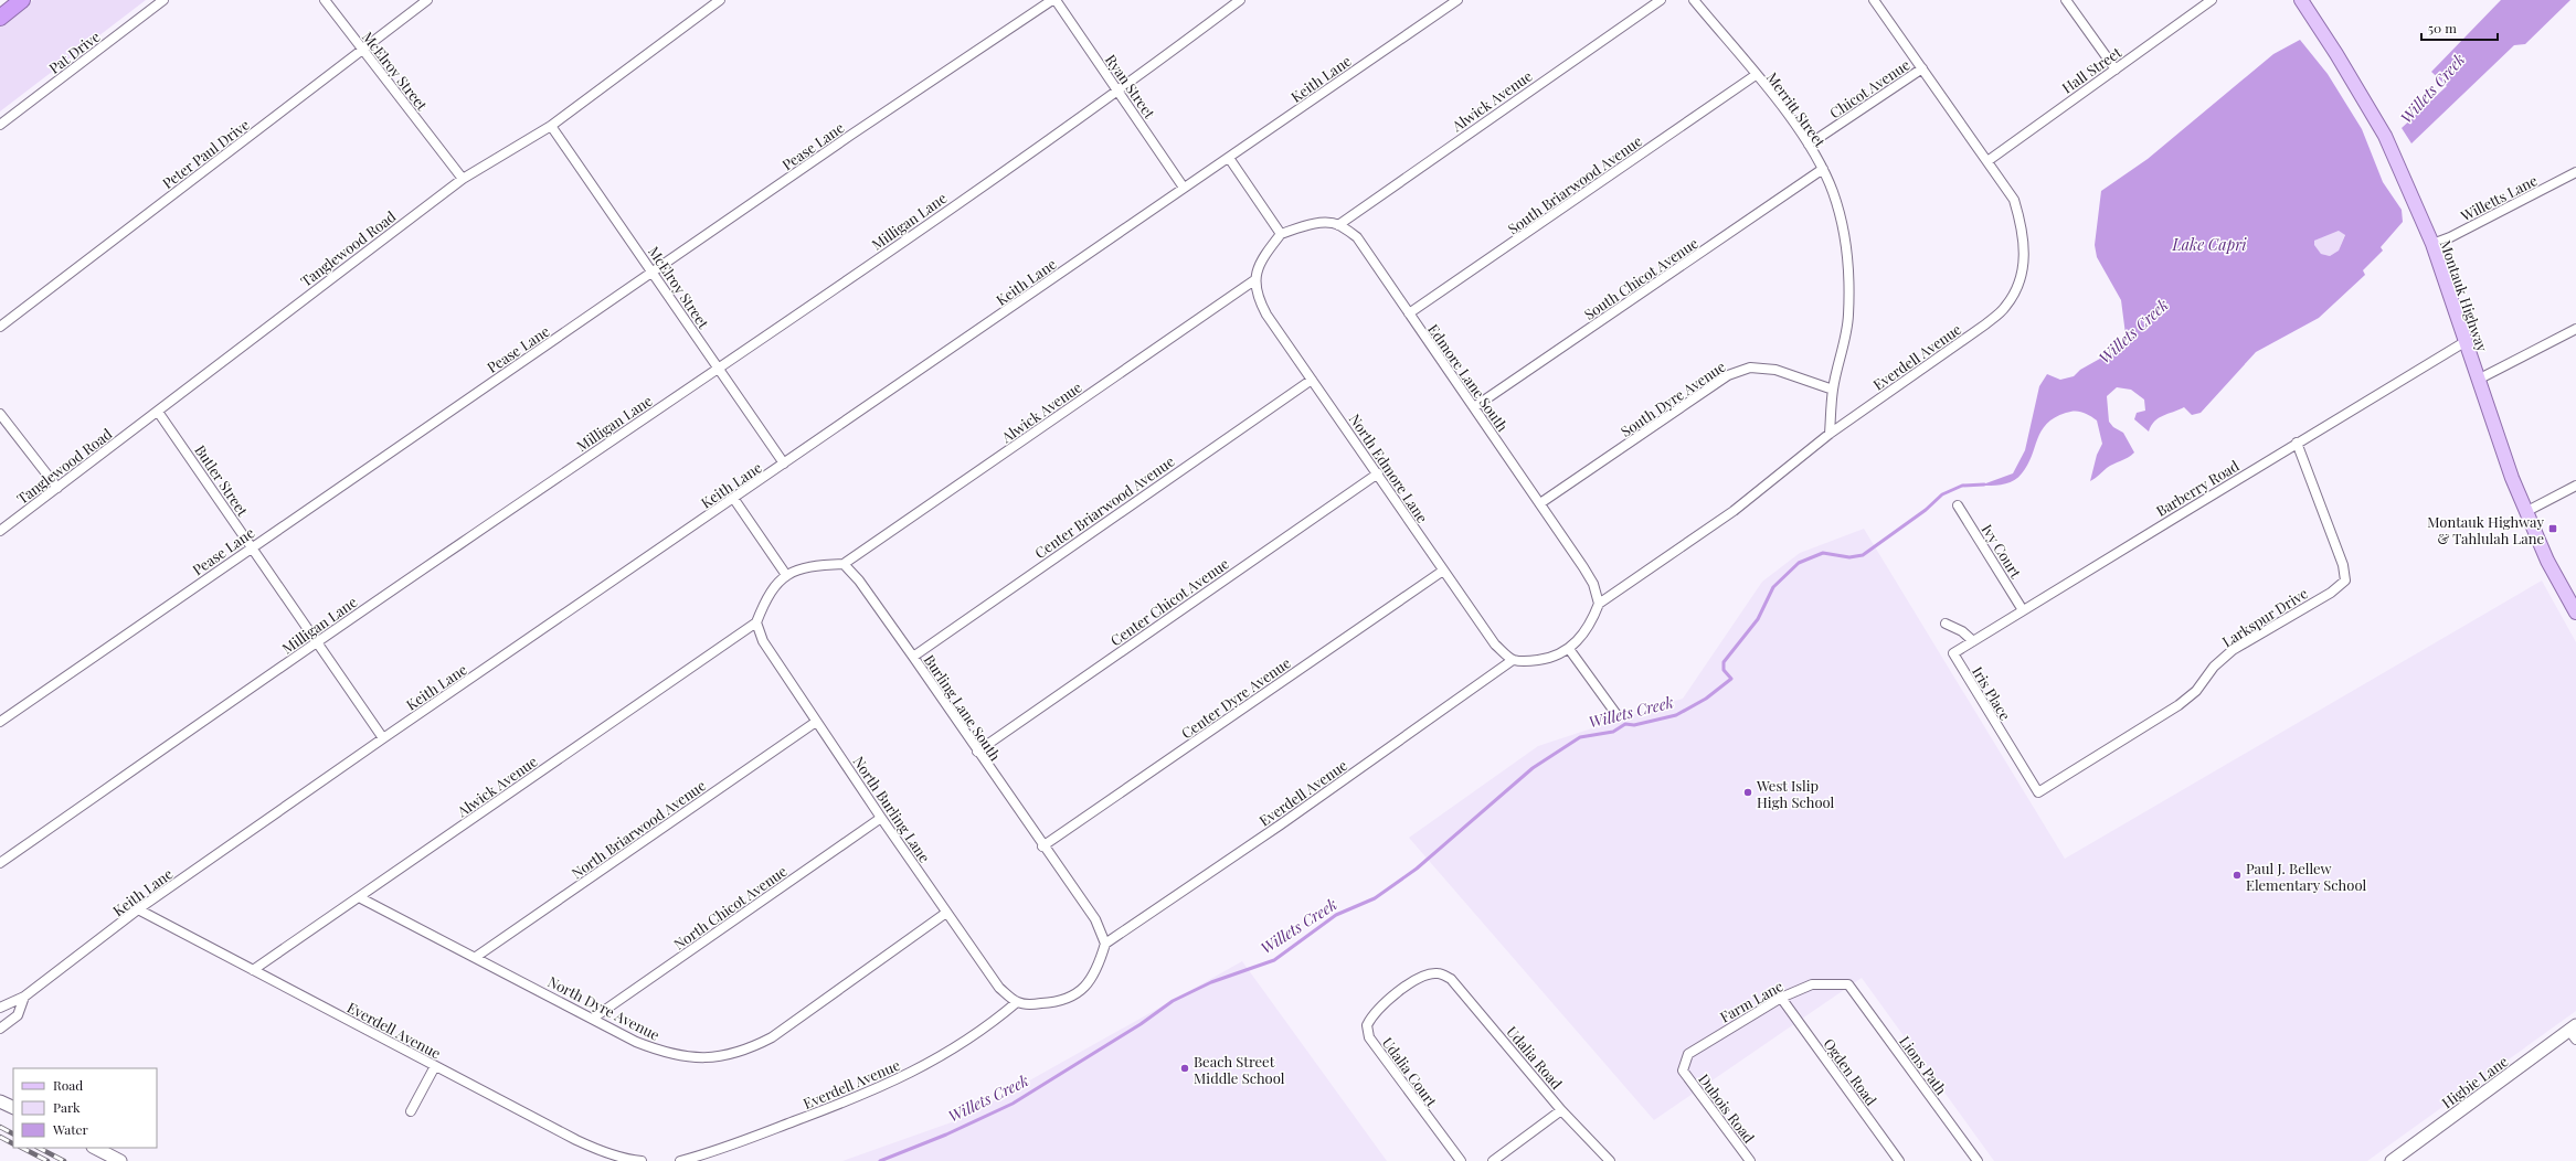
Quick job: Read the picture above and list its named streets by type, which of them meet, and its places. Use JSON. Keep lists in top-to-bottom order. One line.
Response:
{"streets":{"main road":["Montauk Highway","Higbie Lane"],"street":["Pat Drive","Hall Street","McElroy Street","Keith Lane","Ryan Street","Chicot Avenue","Alwick Avenue","Merritt Street","Pease Lane","Peter Paul Drive","South Briarwood Avenue","Willetts Lane","Milligan Lane","Tanglewood Road","South Chicot Avenue","Everdell Avenue","Edmore Lane South","South Dyre Avenue","North Edmore Lane","Butler Street","Barberry Road","Center Briarwood Avenue","Ivy Court","Center Chicot Avenue","Larkspur Drive","Iris Place","Center Dyre Avenue","Burling Lane South","North Burling Lane","North Briarwood Avenue","North Chicot Avenue","Farm Lane","North Dyre Avenue","Udalia Road","Lions Path","Udalia Court","Ogden Road","Dubois Road"]},"crossings":[["Hall Street","Everdell Avenue"],["McElroy Street","Keith Lane"],["McElroy Street","Pease Lane"],["McElroy Street","Peter Paul Drive"],["McElroy Street","Milligan Lane"],["McElroy Street","Tanglewood Road"],["Keith Lane","Ryan Street"],["Keith Lane","Everdell Avenue"],["Keith Lane","Butler Street"],["Ryan Street","Pease Lane"],["Ryan Street","Milligan Lane"],["Chicot Avenue","Merritt Street"],["Chicot Avenue","Everdell Avenue"],["Alwick Avenue","Everdell Avenue"],["Alwick Avenue","Edmore Lane South"],["Alwick Avenue","North Edmore Lane"],["Alwick Avenue","Burling Lane South"],["Alwick Avenue","North Burling Lane"],["Alwick Avenue","North Dyre Avenue"],["Merritt Street","South Briarwood Avenue"],["Merritt Street","South Chicot Avenue"],["Merritt Street","Everdell Avenue"],["Merritt Street","South Dyre Avenue"],["Pease Lane","Butler Street"],["South Briarwood Avenue","Edmore Lane South"],["Willetts Lane","Montauk Highway"],["Milligan Lane","Butler Street"],["Tanglewood Road","Butler Street"],["South Chicot Avenue","Edmore Lane South"],["Montauk Highway","Barberry Road"],["Everdell Avenue","Edmore Lane South"],["Everdell Avenue","North Edmore Lane"],["Everdell Avenue","Burling Lane South"],["Everdell Avenue","North Burling Lane"],["Edmore Lane South","South Dyre Avenue"],["North Edmore Lane","Center Briarwood Avenue"],["North Edmore Lane","Center Chicot Avenue"],["North Edmore Lane","Center Dyre Avenue"],["Barberry Road","Ivy Court"],["Barberry Road","Larkspur Drive"],["Barberry Road","Iris Place"],["Center Briarwood Avenue","Burling Lane South"],["Center Chicot Avenue","Burling Lane South"],["Larkspur Drive","Iris Place"],["Center Dyre Avenue","Burling Lane South"],["North Burling Lane","North Briarwood Avenue"],["North Burling Lane","North Chicot Avenue"],["North Burling Lane","North Dyre Avenue"],["North Briarwood Avenue","North Dyre Avenue"],["North Chicot Avenue","North Dyre Avenue"],["Farm Lane","Lions Path"],["Farm Lane","Ogden Road"],["Farm Lane","Dubois Road"],["Udalia Road","Udalia Court"]],"water":["Willets Creek","Lake Capri"],"places":{"transit":["Montauk Highway & Tahlulah Lane"],"other":["West Islip High School","Paul J. Bellew Elementary School","Beach Street Middle School"]},"legend":["Road","Park","Water"],"scale_bar":"50 m"}
